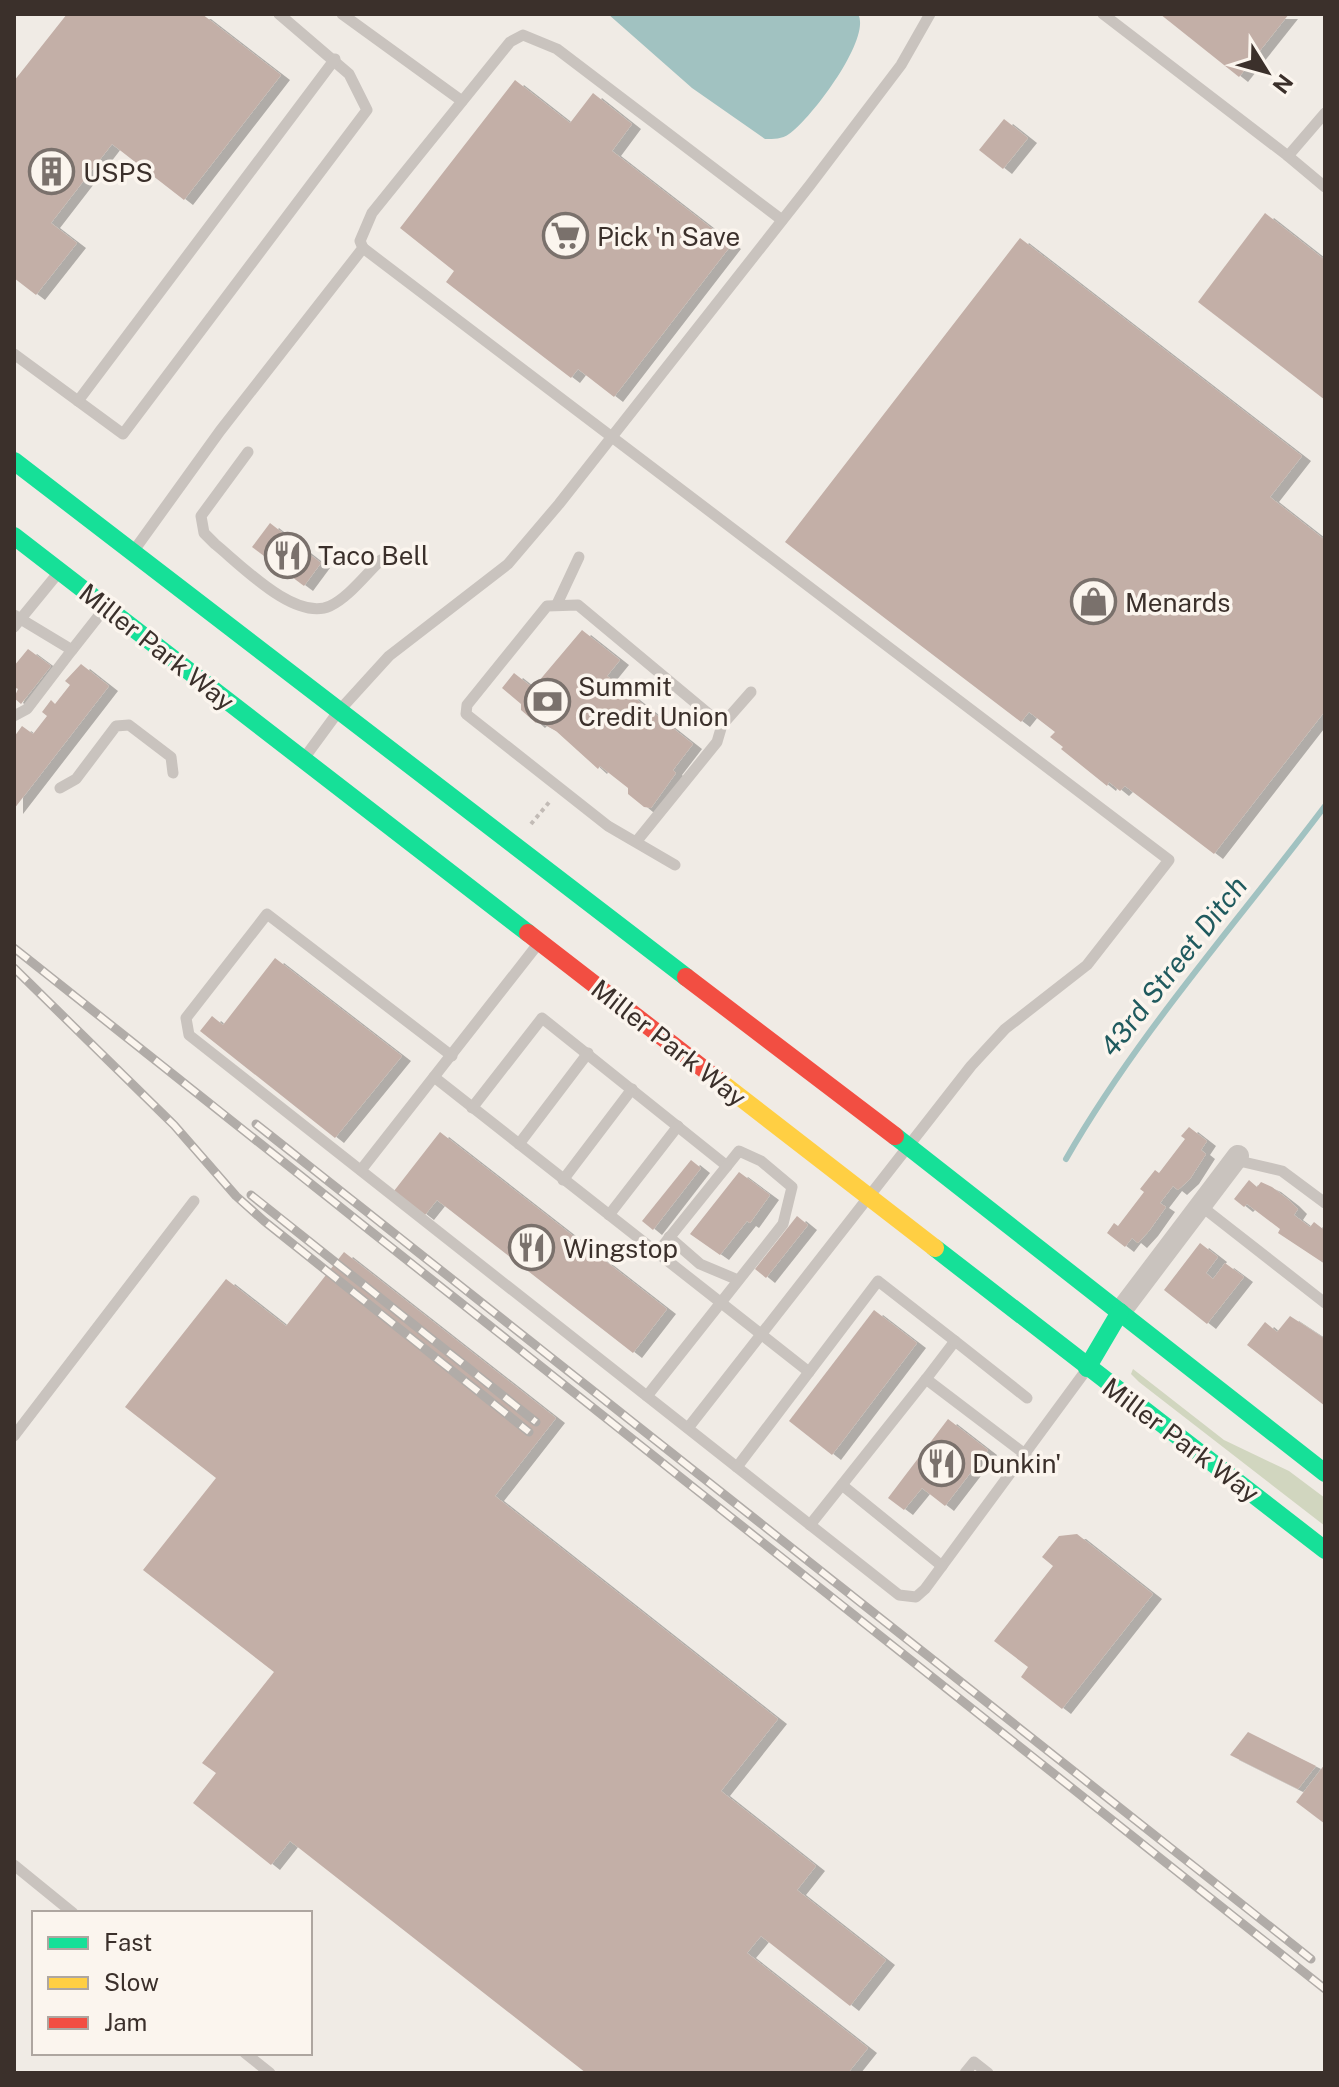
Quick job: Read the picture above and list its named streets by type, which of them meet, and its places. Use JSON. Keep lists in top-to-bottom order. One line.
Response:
{"streets":{"main road":["Miller Park Way"]},"water":["43rd Street Ditch"],"places":{"building":["USPS"],"supermarket":["Pick 'n Save"],"restaurant":["Taco Bell","Wingstop","Dunkin'"],"shop":["Menards"],"bank":["Summit Credit Union"]},"legend":["Fast","Slow","Jam"],"north":"bottom right"}
